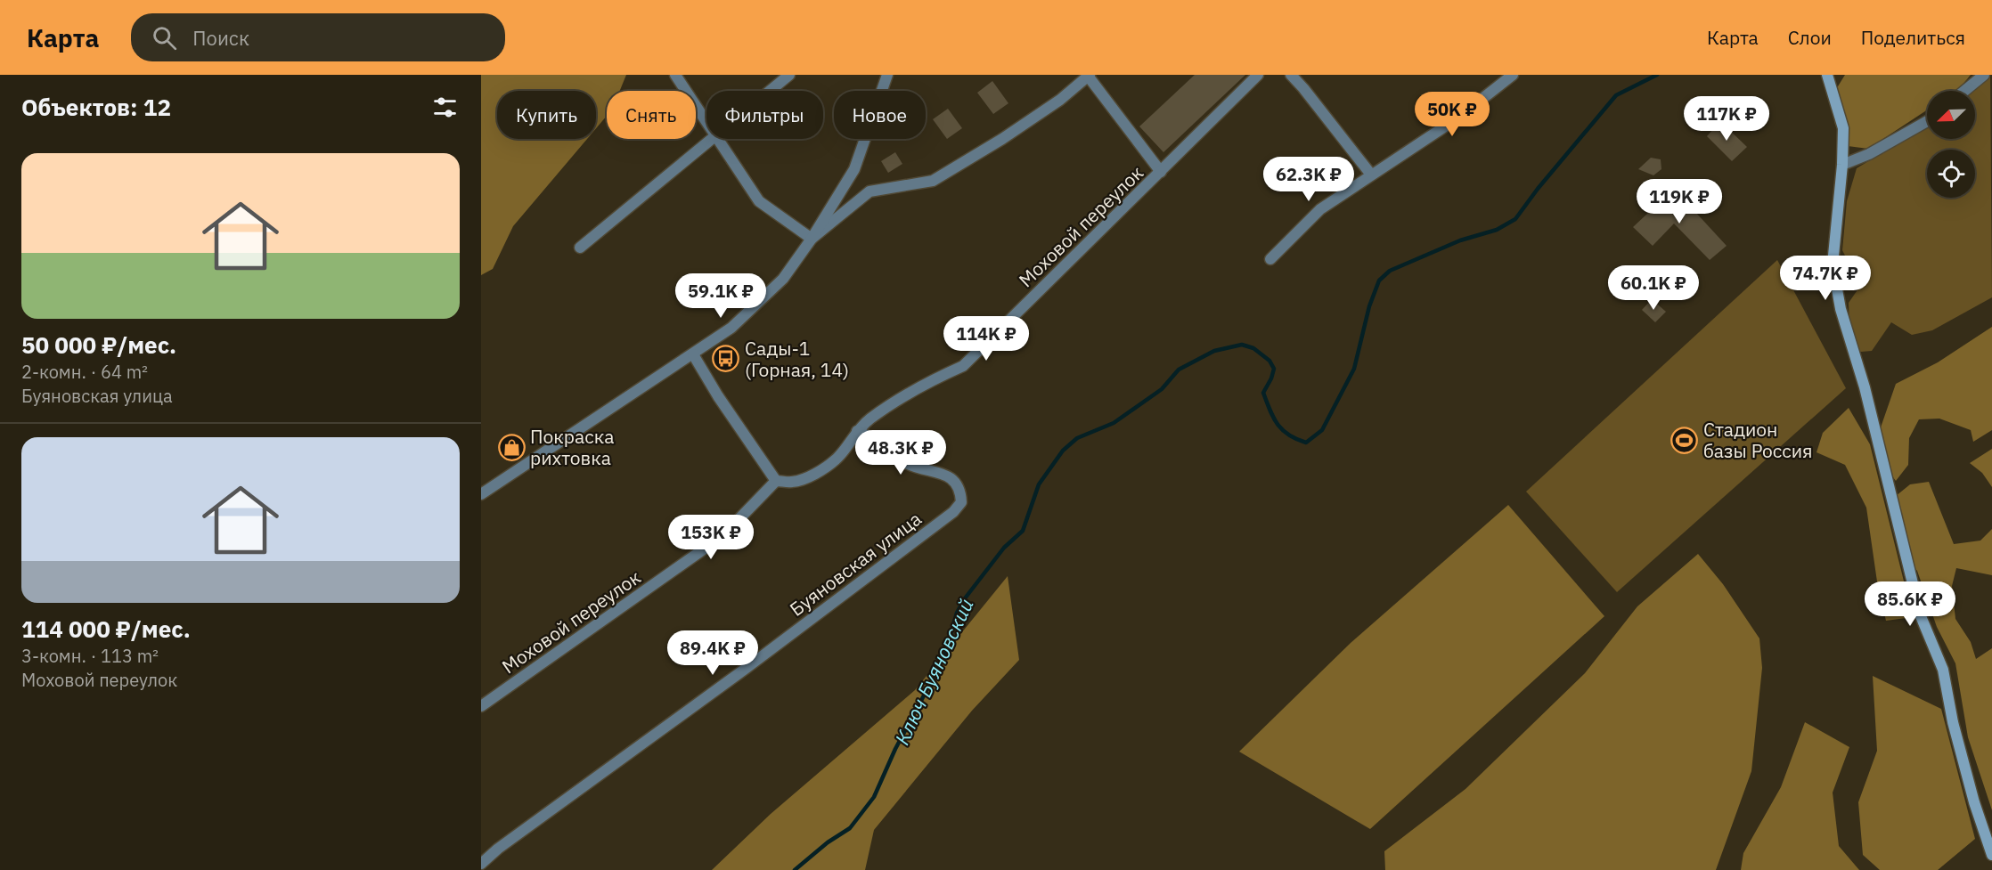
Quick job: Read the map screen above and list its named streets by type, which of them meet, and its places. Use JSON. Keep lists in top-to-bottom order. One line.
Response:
{"streets":{"street":["Моховой переулок","Буяновская улица"]},"crossings":[["Моховой переулок","Буяновская улица"]],"water":["Ключ Буяновский"],"places":{"bus stop":["Сады-1 (Горная, 14)"],"sports":["Стадион базы Россия"],"shop":["Покраска рихтовка"]},"north":"bottom left","page":{"header":"Карта","search":"Поиск","nav":["Карта","Слои","Поделиться"],"heading":"Объектов: 12","chip":["Купить","Снять","Фильтры","Новое"],"price":["50K ₽","117K ₽","62.3K ₽","119K ₽","74.7K ₽","60.1K ₽","59.1K ₽","114K ₽","48.3K ₽","153K ₽","85.6K ₽","89.4K ₽"],"list":[{"name":"50 000 ₽/мес.","note":"2-комн. · 64 m² · Буяновская улица"},{"name":"114 000 ₽/мес.","note":"3-комн. · 113 m² · Моховой переулок"}]}}
